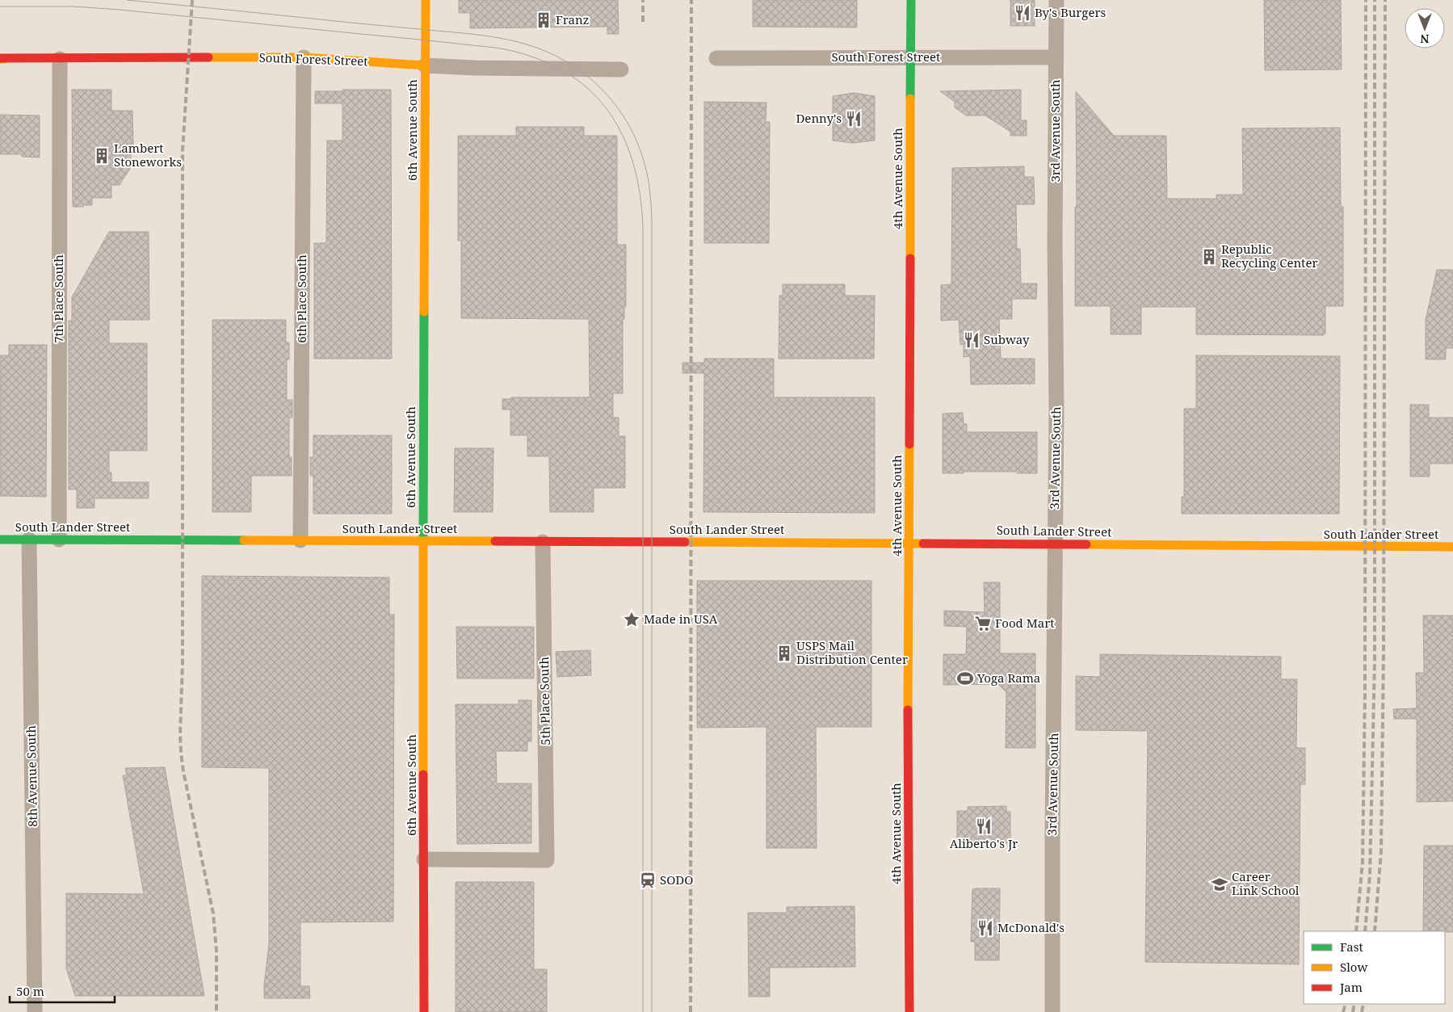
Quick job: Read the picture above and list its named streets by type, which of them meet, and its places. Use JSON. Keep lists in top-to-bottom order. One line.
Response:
{"streets":{"main road":["South Forest Street","6th Avenue South","4th Avenue South","South Lander Street"],"street":["3rd Avenue South","7th Place South","6th Place South","5th Place South","8th Avenue South"]},"crossings":[["South Forest Street","6th Avenue South"],["South Forest Street","3rd Avenue South"],["South Forest Street","4th Avenue South"],["South Forest Street","7th Place South"],["South Forest Street","6th Place South"],["6th Avenue South","South Lander Street"],["6th Avenue South","5th Place South"],["3rd Avenue South","South Lander Street"],["4th Avenue South","South Lander Street"],["7th Place South","South Lander Street"],["6th Place South","South Lander Street"],["South Lander Street","5th Place South"],["South Lander Street","8th Avenue South"]],"places":{"restaurant":["By's Burgers","Denny's","Subway","Aliberto's Jr","McDonald's"],"building":["Franz","Lambert Stoneworks","Republic Recycling Center","USPS Mail Distribution Center"],"place":["Made in USA"],"supermarket":["Food Mart"],"sports":["Yoga Rama"],"station":["SODO"],"school or university":["Career Link School"]},"legend":["Fast","Slow","Jam"],"scale_bar":"50 m","north":"bottom"}
